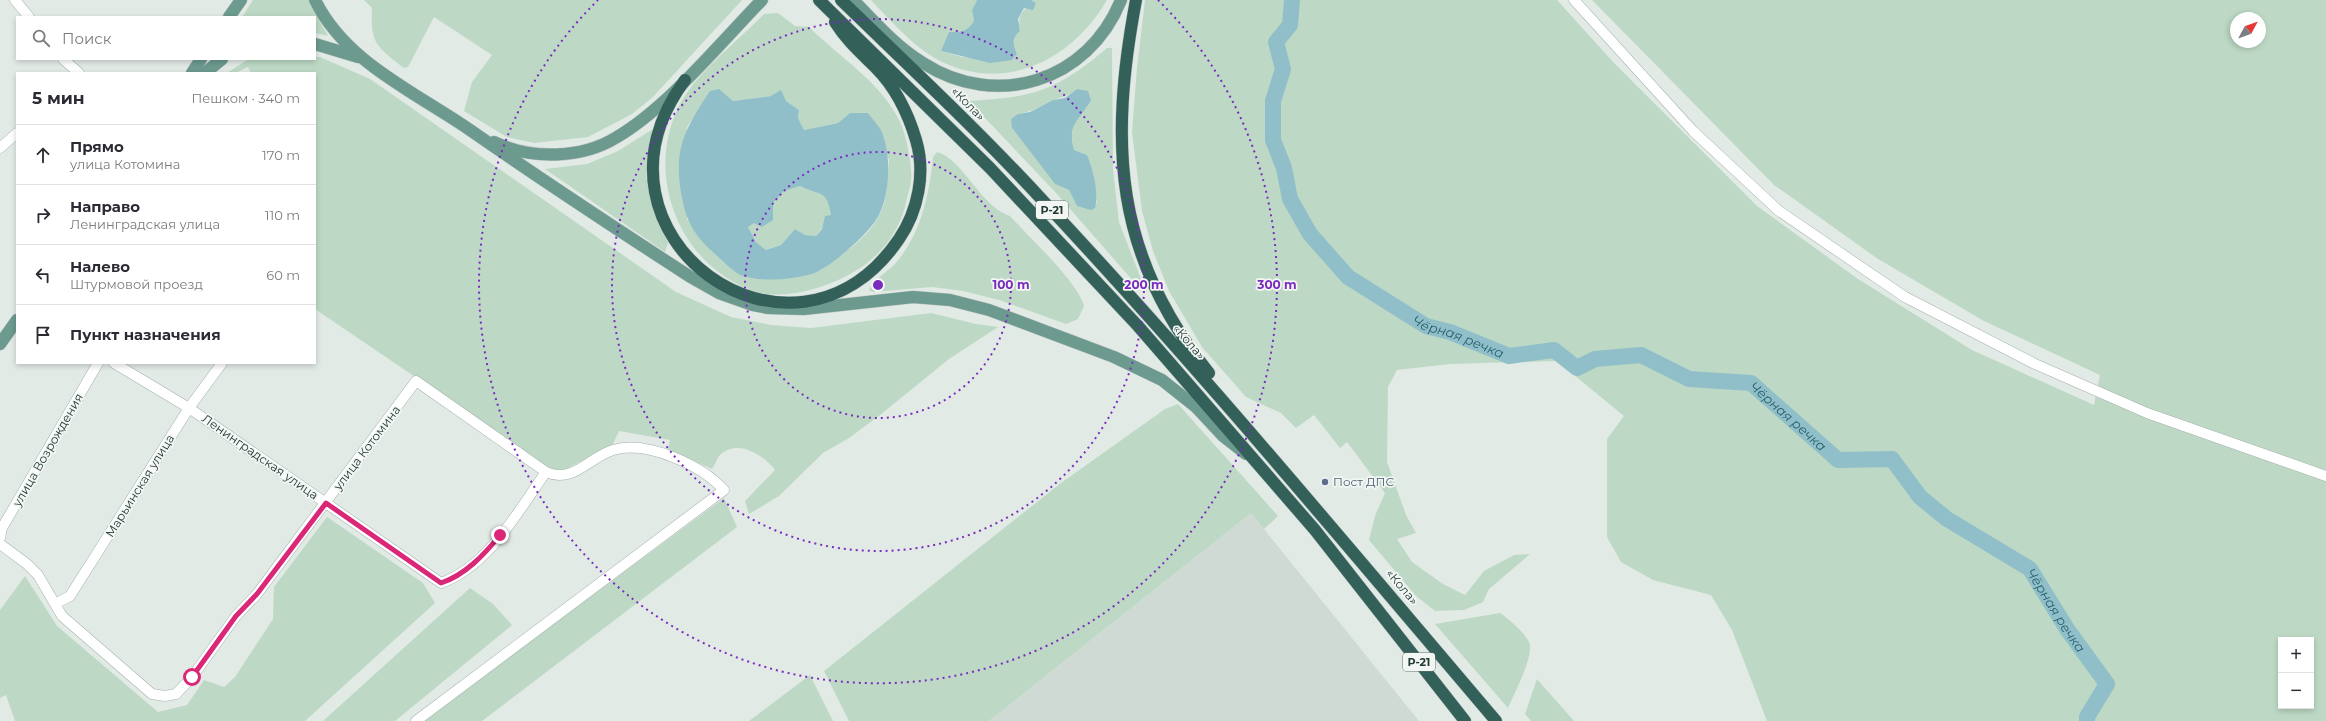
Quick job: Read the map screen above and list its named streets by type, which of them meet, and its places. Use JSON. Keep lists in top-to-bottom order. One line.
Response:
{"streets":{"highway":["«Кола»","Р-21"],"street":["улица Котомина","улица Возрождения","Ленинградская улица","Марьинская улица"]},"crossings":[["улица Котомина","Ленинградская улица"],["улица Котомина","Марьинская улица"],["Ленинградская улица","Марьинская улица"]],"water":["Чёрная речка"],"places":["Пост ДПС"],"north":"top right","page":{"search":"Поиск","heading":["5 мин","Пешком · 340 m"],"list":[["Прямо","улица Котомина","170 m"],["Направо","Ленинградская улица","110 m"],["Налево","Штурмовой проезд","60 m"],"Пункт назначения"],"map_buttons":["+","−"]},"rings":["100 m","200 m","300 m"]}
